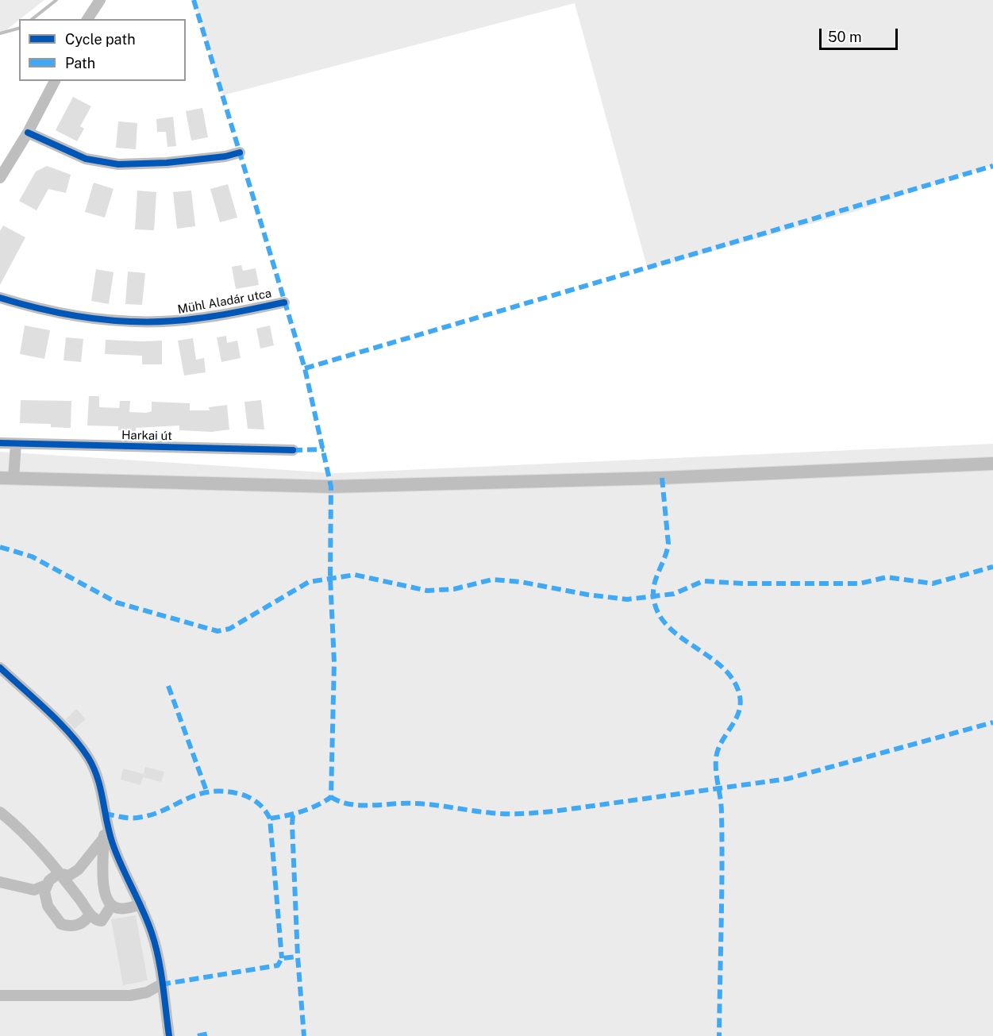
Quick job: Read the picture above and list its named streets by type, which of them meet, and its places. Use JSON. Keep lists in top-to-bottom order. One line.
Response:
{"streets":{"street":["Mühl Aladár utca","Harkai út"]},"legend":["Cycle path","Path"],"scale_bar":"50 m"}
